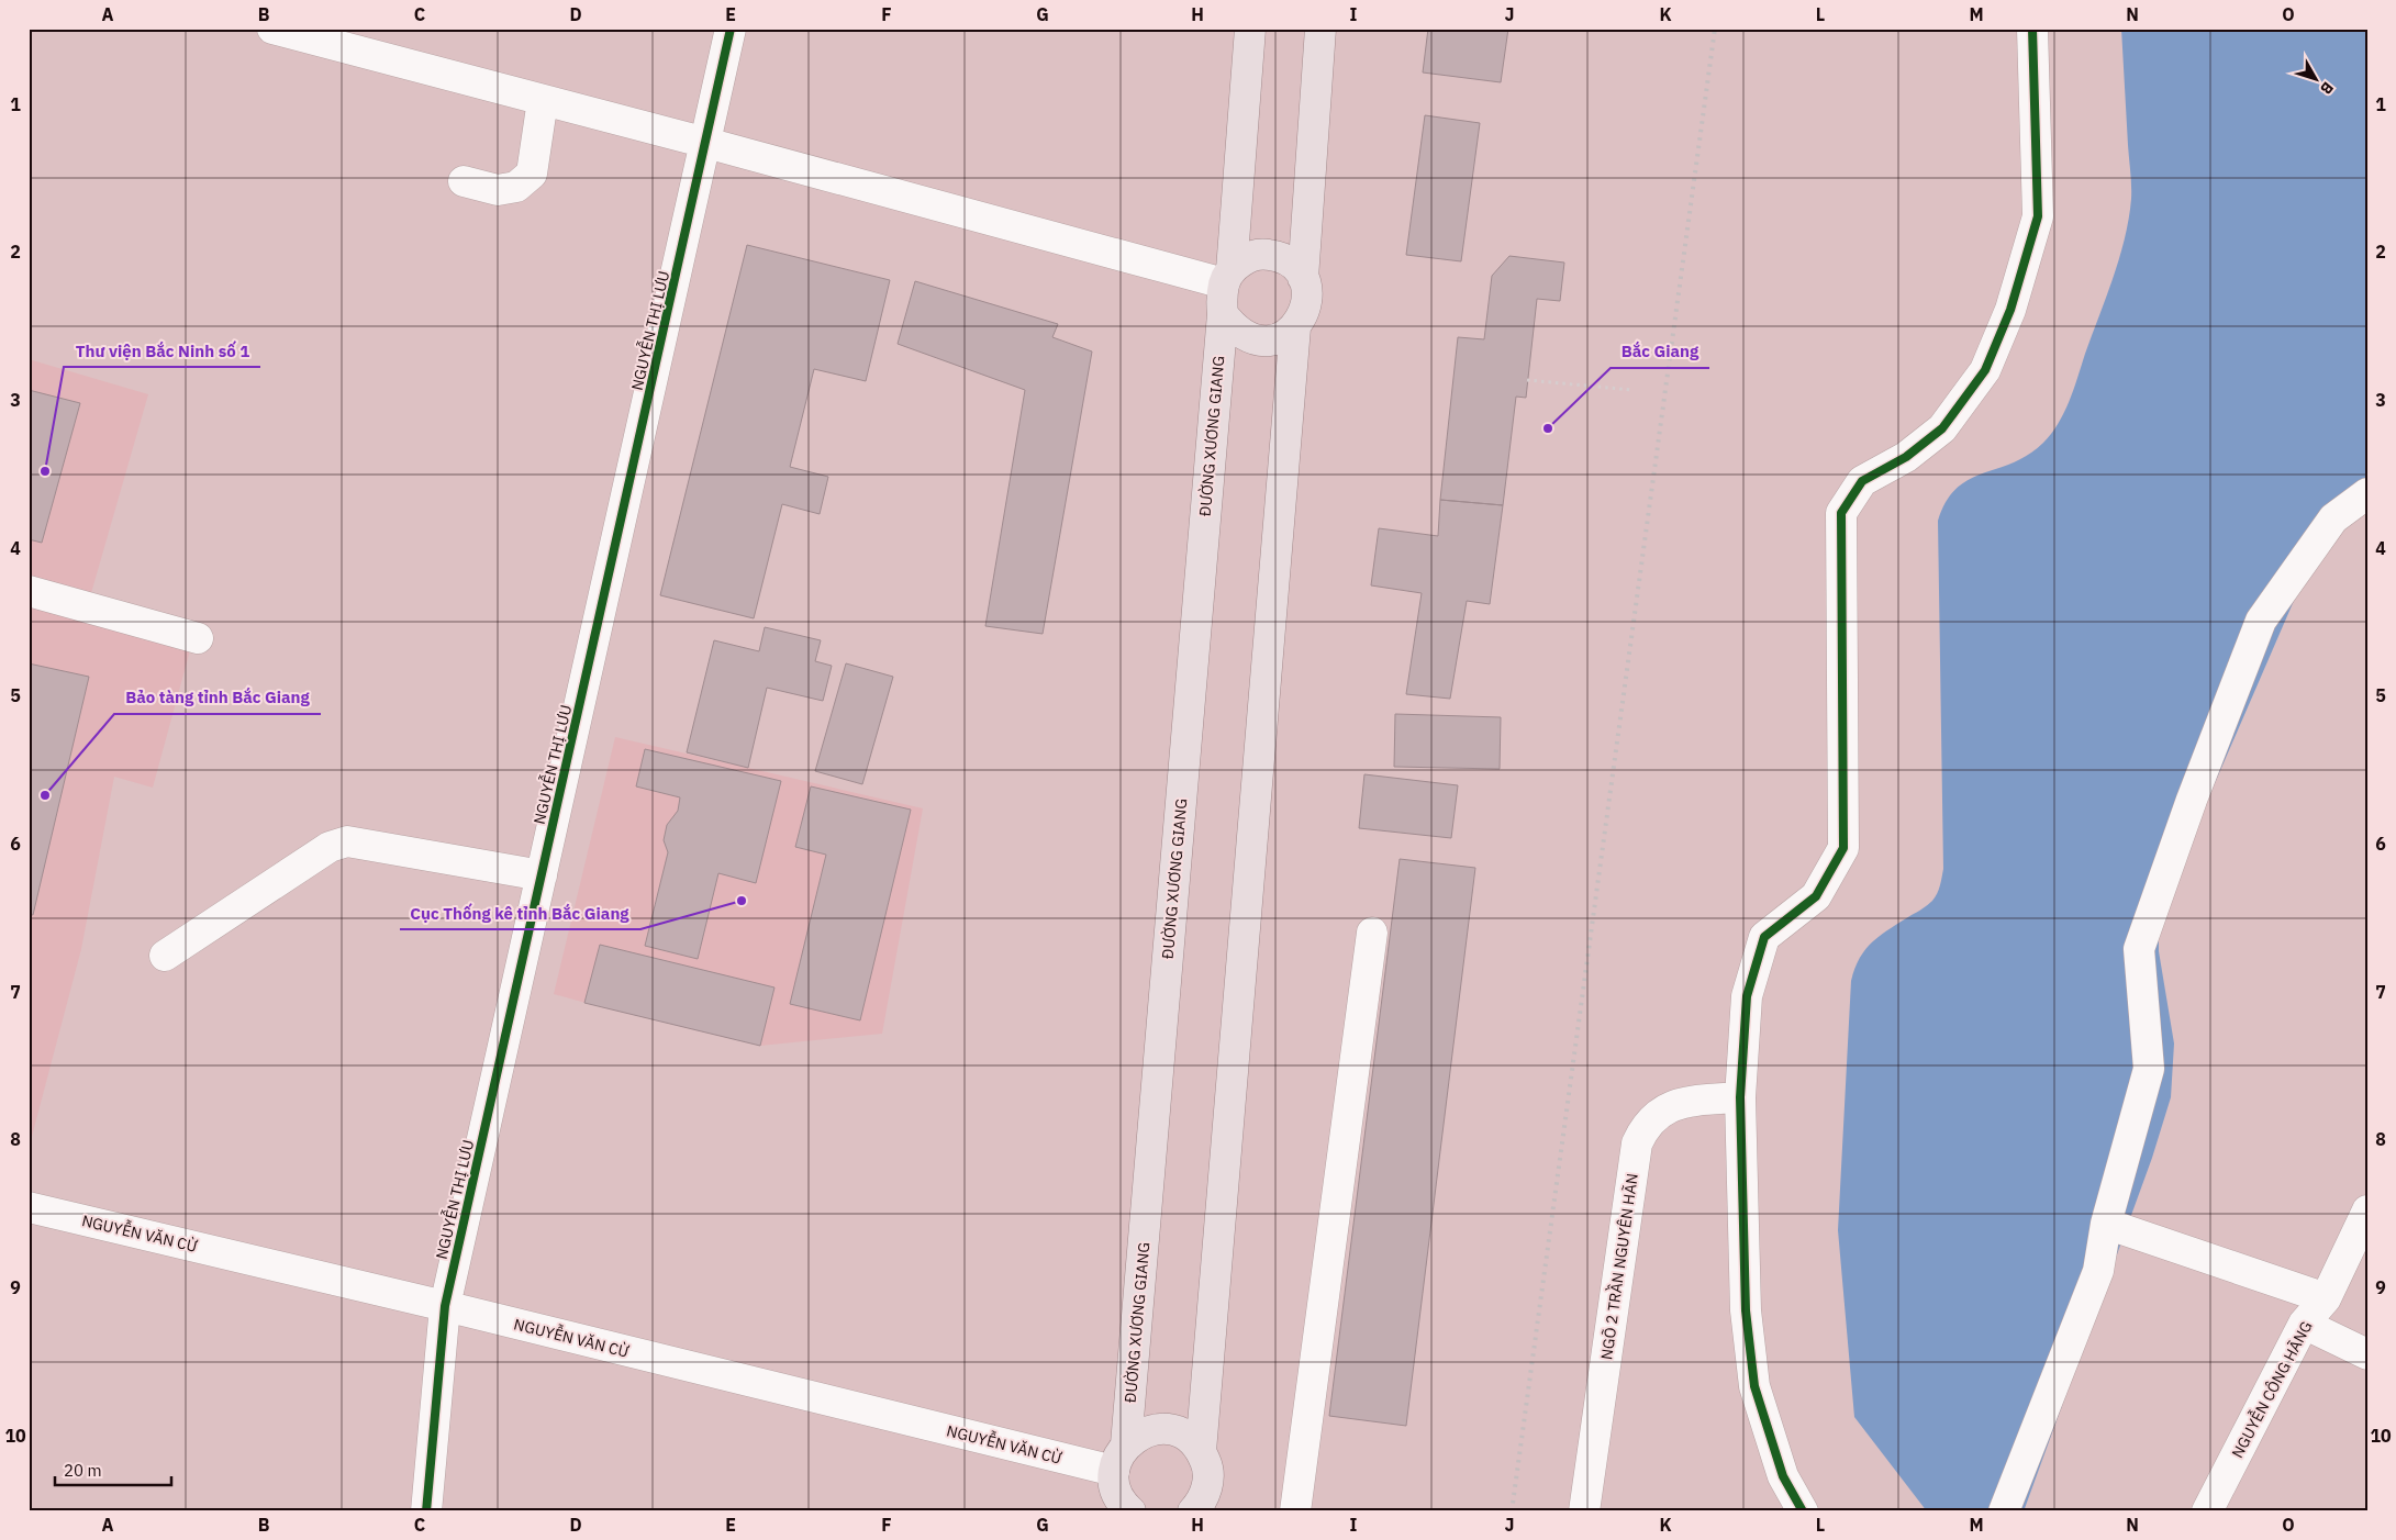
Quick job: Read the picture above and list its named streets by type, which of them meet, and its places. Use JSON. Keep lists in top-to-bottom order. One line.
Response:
{"streets":{"main road":["ĐƯỜNG XƯƠNG GIANG"],"street":["NGUYỄN THỊ LƯU","NGUYỄN VĂN CỪ","NGÕ 2 TRẦN NGUYÊN HÃN","NGUYỄN CÔNG HÃNG"]},"crossings":[["NGUYỄN THỊ LƯU","NGUYỄN VĂN CỪ"]],"places":["Bắc Giang","Thư viện Bắc Ninh số 1","Bảo tàng tỉnh Bắc Giang","Cục Thống kê tỉnh Bắc Giang"],"scale_bar":"20 m","north":"bottom right","grid":{"columns":["A","B","C","D","E","F","G","H","I","J","K","L","M","N","O"],"rows":["1","2","3","4","5","6","7","8","9","10"]}}
